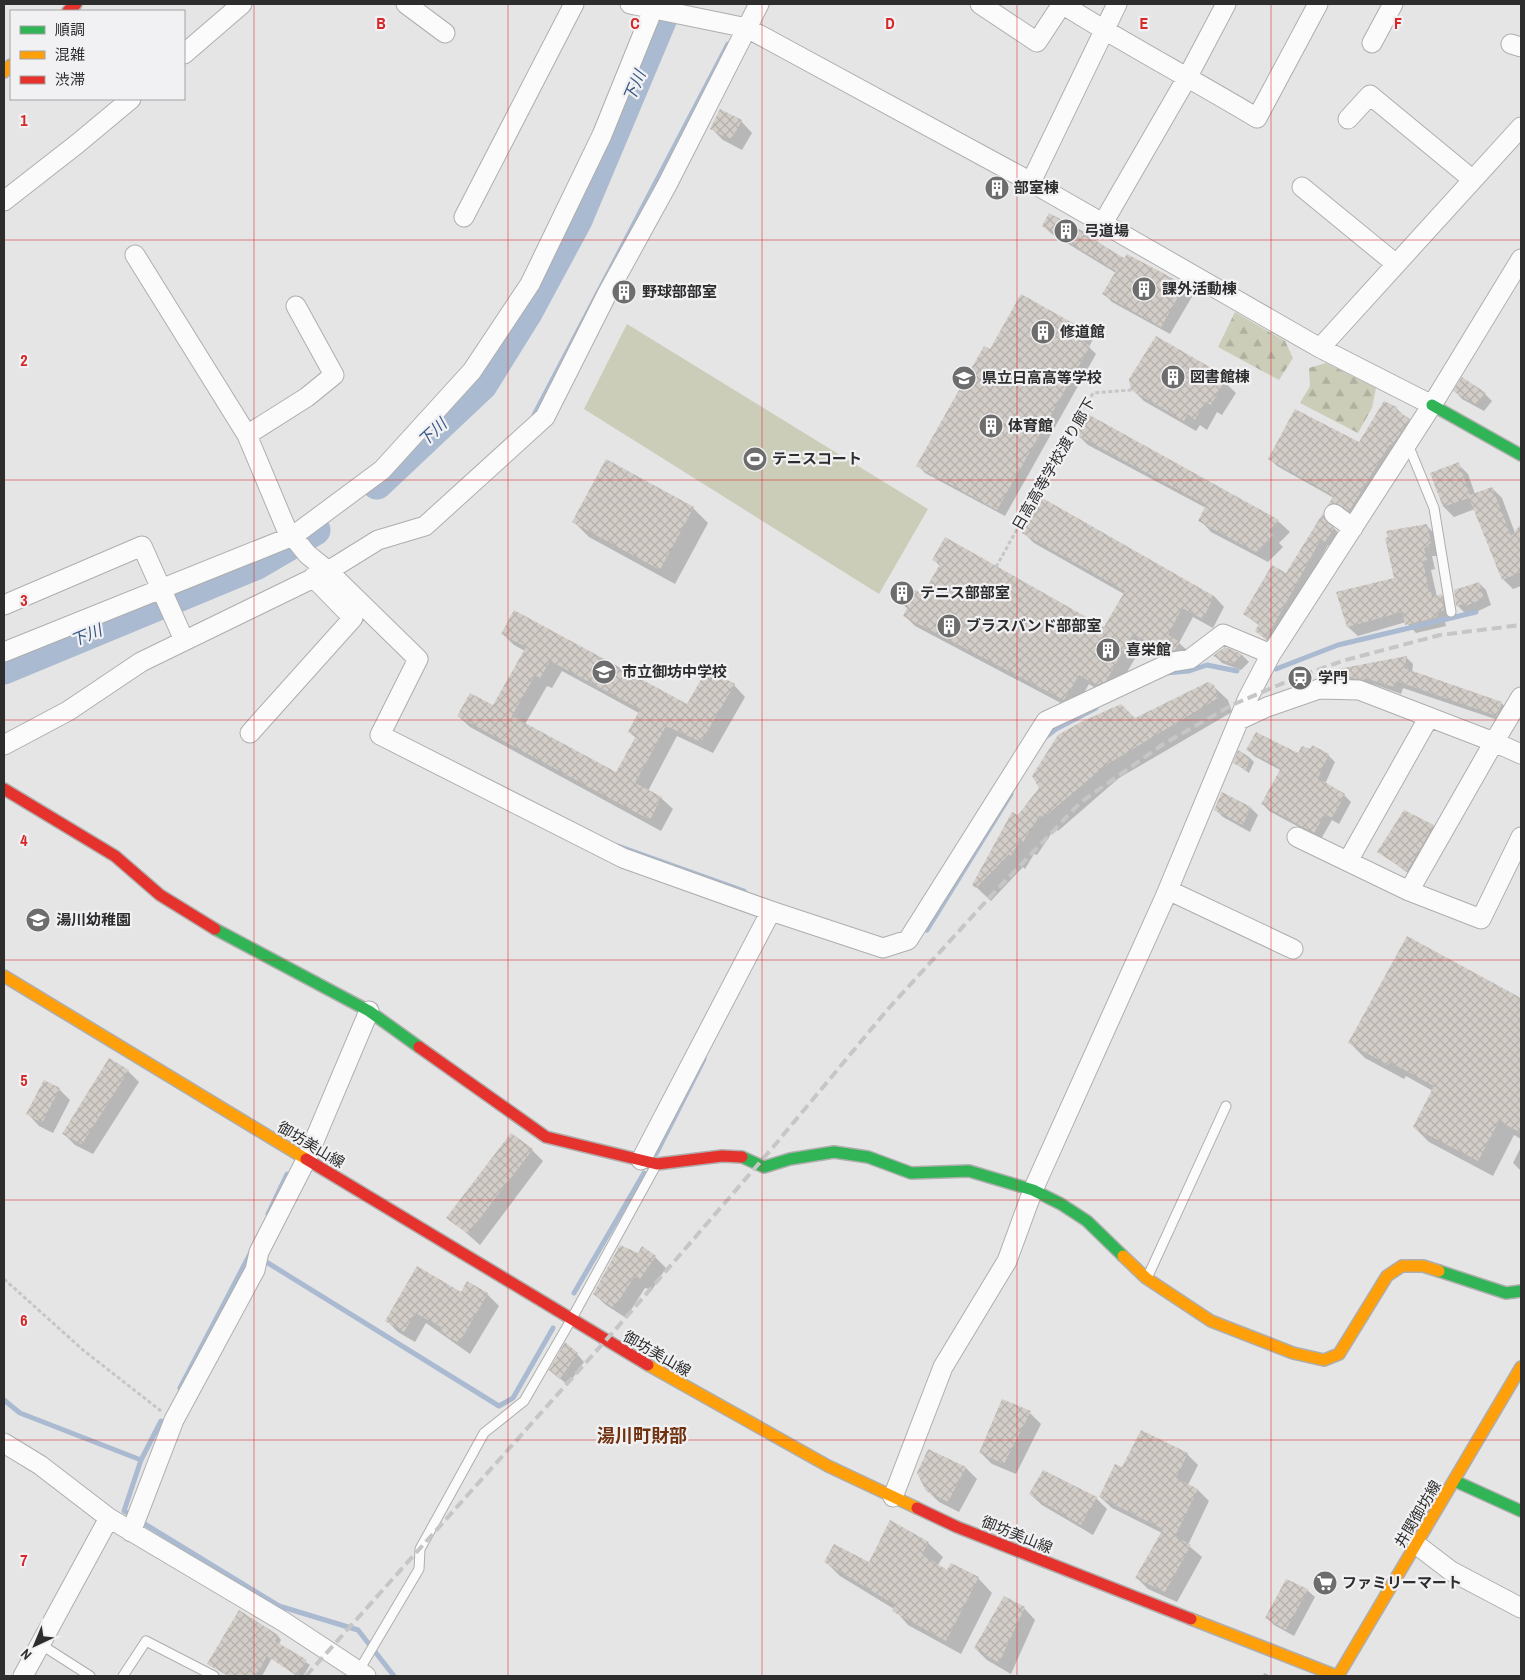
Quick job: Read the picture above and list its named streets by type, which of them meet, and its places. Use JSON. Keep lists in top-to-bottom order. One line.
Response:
{"streets":{"street":["御坊美山線","井関御坊線"],"path":["日高高等学校渡り廊下"]},"crossings":[["御坊美山線","井関御坊線"]],"districts":["湯川町財部"],"water":["下川"],"places":{"building":["部室棟","弓道場","課外活動棟","野球部部室","修道館","図書館棟","体育館","テニス部部室","ブラスバンド部部室","喜栄館"],"school or university":["県立日高高等学校","市立御坊中学校","湯川幼稚園"],"sports":["テニスコート"],"station":["学門"],"supermarket":["ファミリーマート"]},"legend":["順調","混雑","渋滞"],"north":"bottom left","grid":{"columns":["B","C","D","E","F"],"rows":["1","2","3","4","5","6","7"]}}
